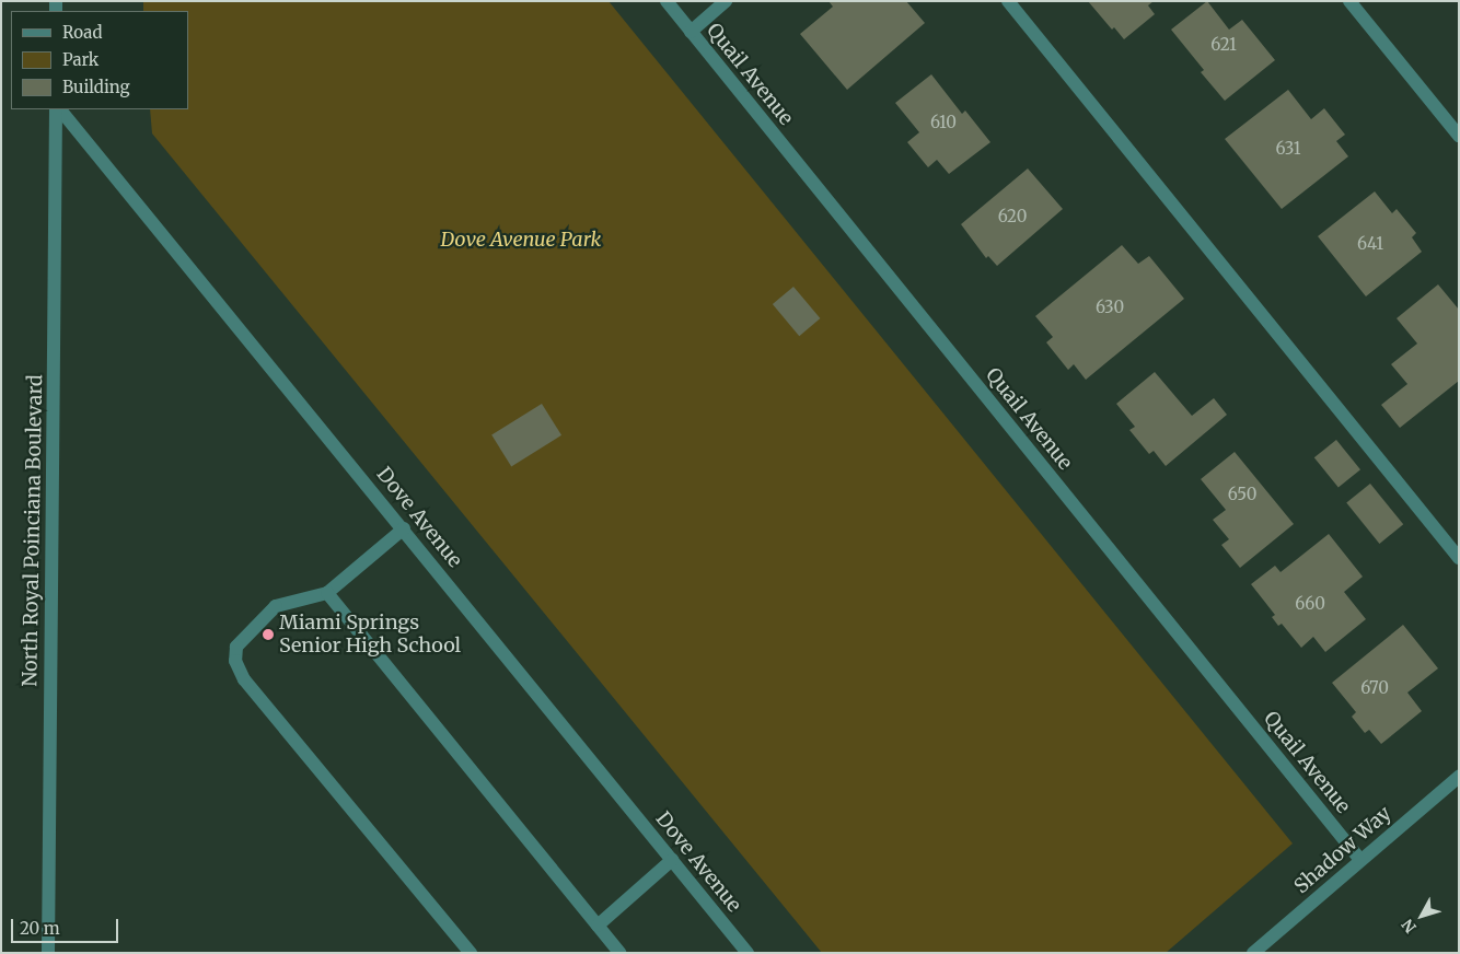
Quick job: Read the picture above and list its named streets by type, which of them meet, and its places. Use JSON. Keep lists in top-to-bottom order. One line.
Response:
{"streets":{"street":["Quail Avenue","Dove Avenue","North Royal Poinciana Boulevard","Shadow Way"]},"crossings":[["Quail Avenue","Shadow Way"]],"parks":["Dove Avenue Park"],"places":["Miami Springs Senior High School"],"house_numbers":["621","610","631","620","641","630","650","660","670"],"legend":["Road","Park","Building"],"scale_bar":"20 m","north":"bottom left"}
